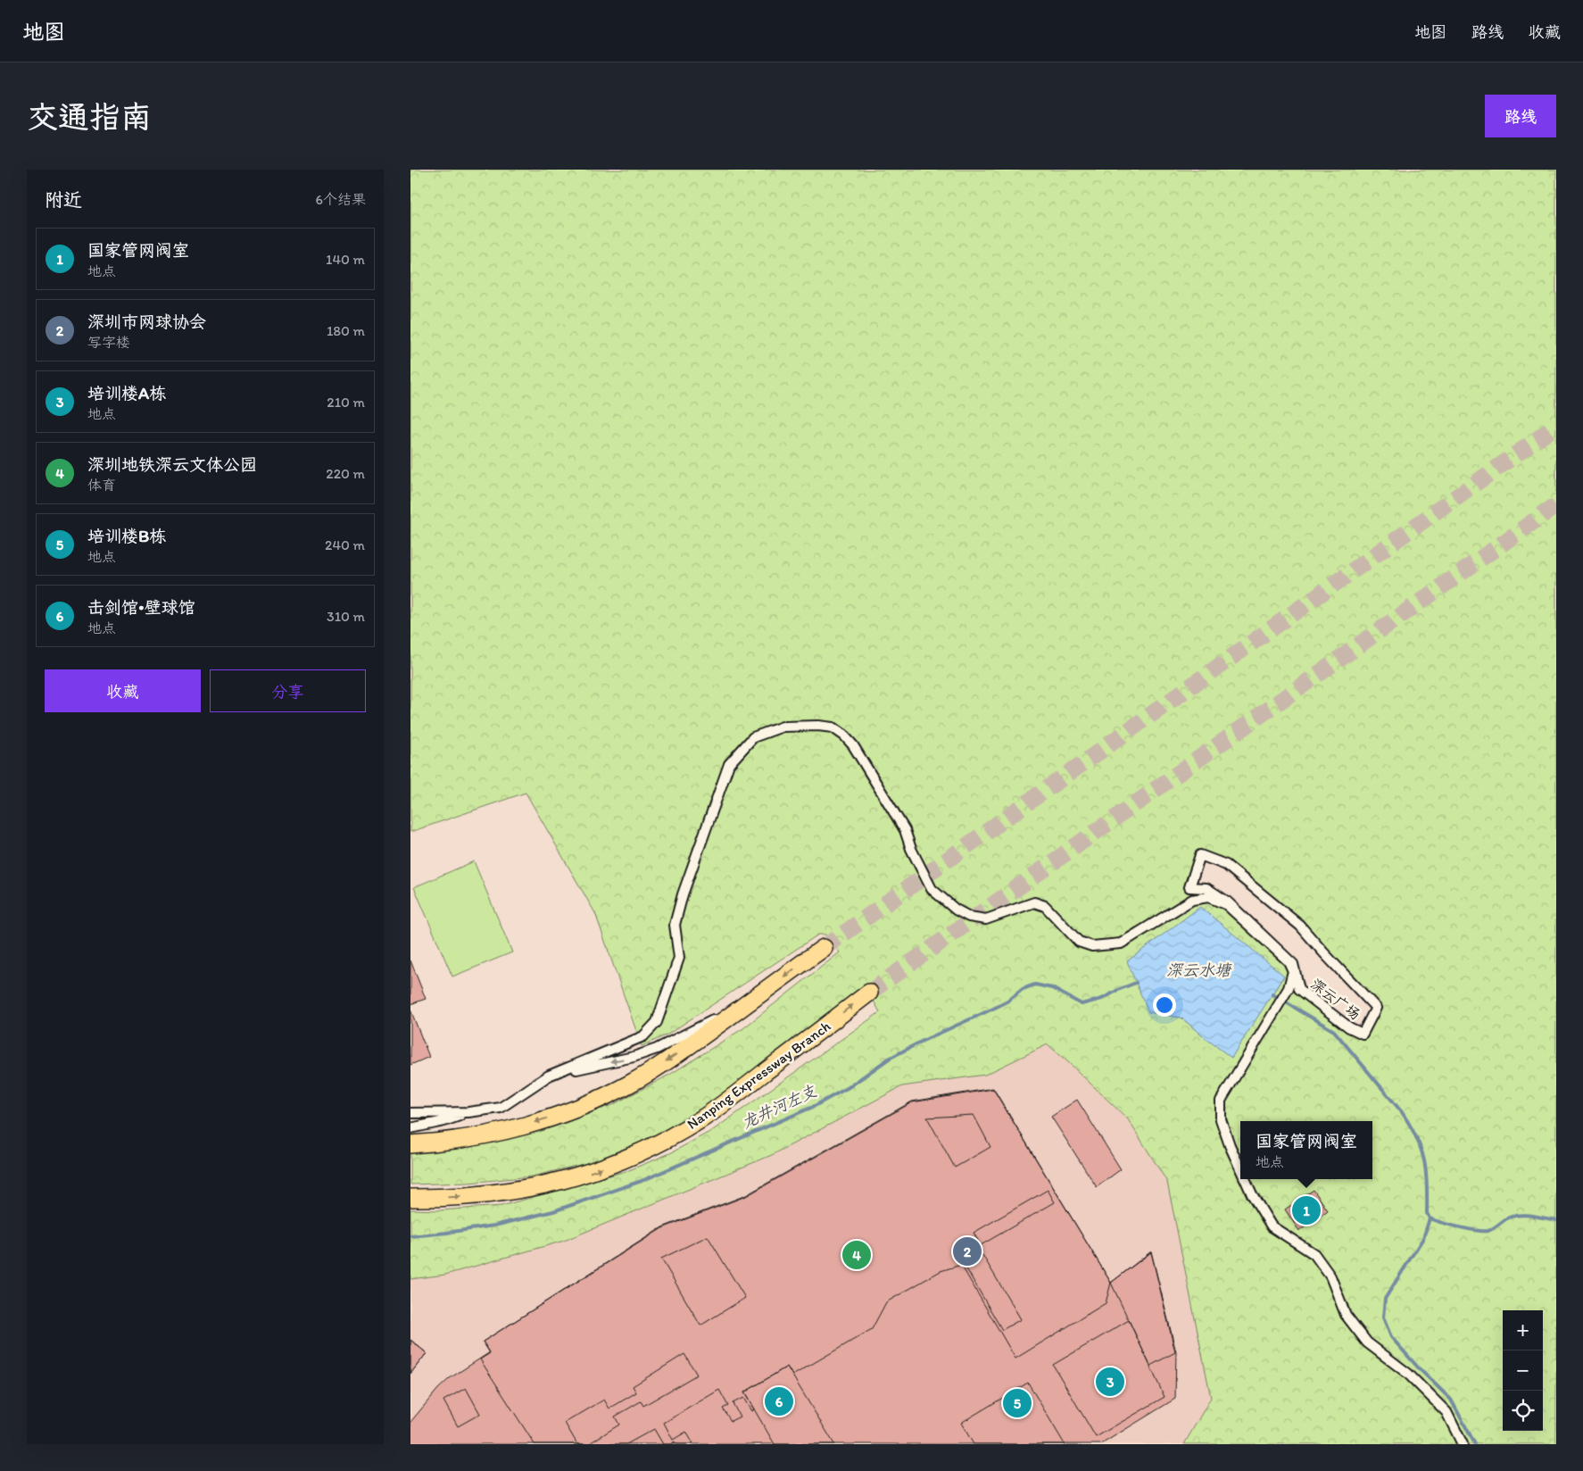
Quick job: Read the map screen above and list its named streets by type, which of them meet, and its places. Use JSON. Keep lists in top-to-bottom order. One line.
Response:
{"streets":{"highway":["Nanping Expressway Branch"],"street":["深云广场"]},"water":["深云水塘","龙井河左支"],"page":{"header":"地图","nav":["地图","路线","收藏"],"buttons":["路线",["收藏","分享"]],"title":"交通指南","heading":["附近","6个结果"],"list":[{"mark":"1","name":"国家管网阀室","note":"地点","value":"140 m"},{"mark":"2","name":"深圳市网球协会","note":"写字楼","value":"180 m"},{"mark":"3","name":"培训楼A栋","note":"地点","value":"210 m"},{"mark":"4","name":"深圳地铁深云文体公园","note":"体育","value":"220 m"},{"mark":"5","name":"培训楼B栋","note":"地点","value":"240 m"},{"mark":"6","name":"击剑馆•壁球馆","note":"地点","value":"310 m"}],"popup":["国家管网阀室","地点"],"pins":["1","2","4","3","6","5"],"map_buttons":["+","−"]}}
